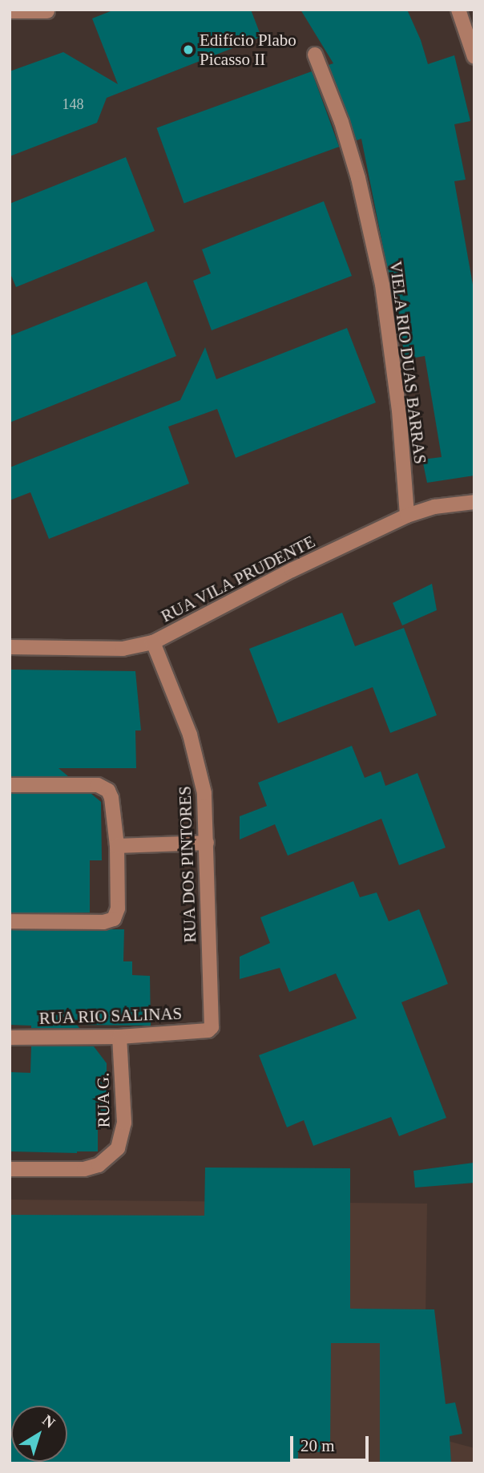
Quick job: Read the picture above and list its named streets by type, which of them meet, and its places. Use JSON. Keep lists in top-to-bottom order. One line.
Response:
{"streets":{"street":["VIELA RIO DUAS BARRAS","RUA VILA PRUDENTE","RUA DOS PINTORES","RUA RIO SALINAS","RUA G."]},"crossings":[["VIELA RIO DUAS BARRAS","RUA VILA PRUDENTE"],["RUA VILA PRUDENTE","RUA DOS PINTORES"],["RUA DOS PINTORES","RUA RIO SALINAS"],["RUA RIO SALINAS","RUA G."]],"places":["Edifício Plabo Picasso II"],"house_numbers":["148"],"scale_bar":"20 m","north":"top right"}
